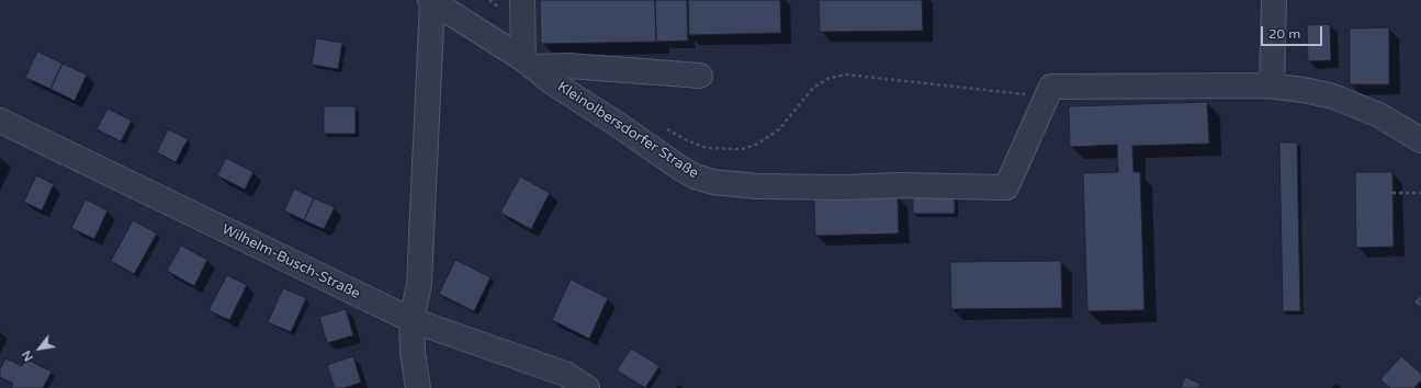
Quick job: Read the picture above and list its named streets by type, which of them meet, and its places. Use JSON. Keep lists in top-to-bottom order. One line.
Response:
{"streets":{"street":["Kleinolbersdorfer Straße","Wilhelm-Busch-Straße"]},"crossings":[["Kleinolbersdorfer Straße","Wilhelm-Busch-Straße"]],"scale_bar":"20 m","north":"bottom left"}
